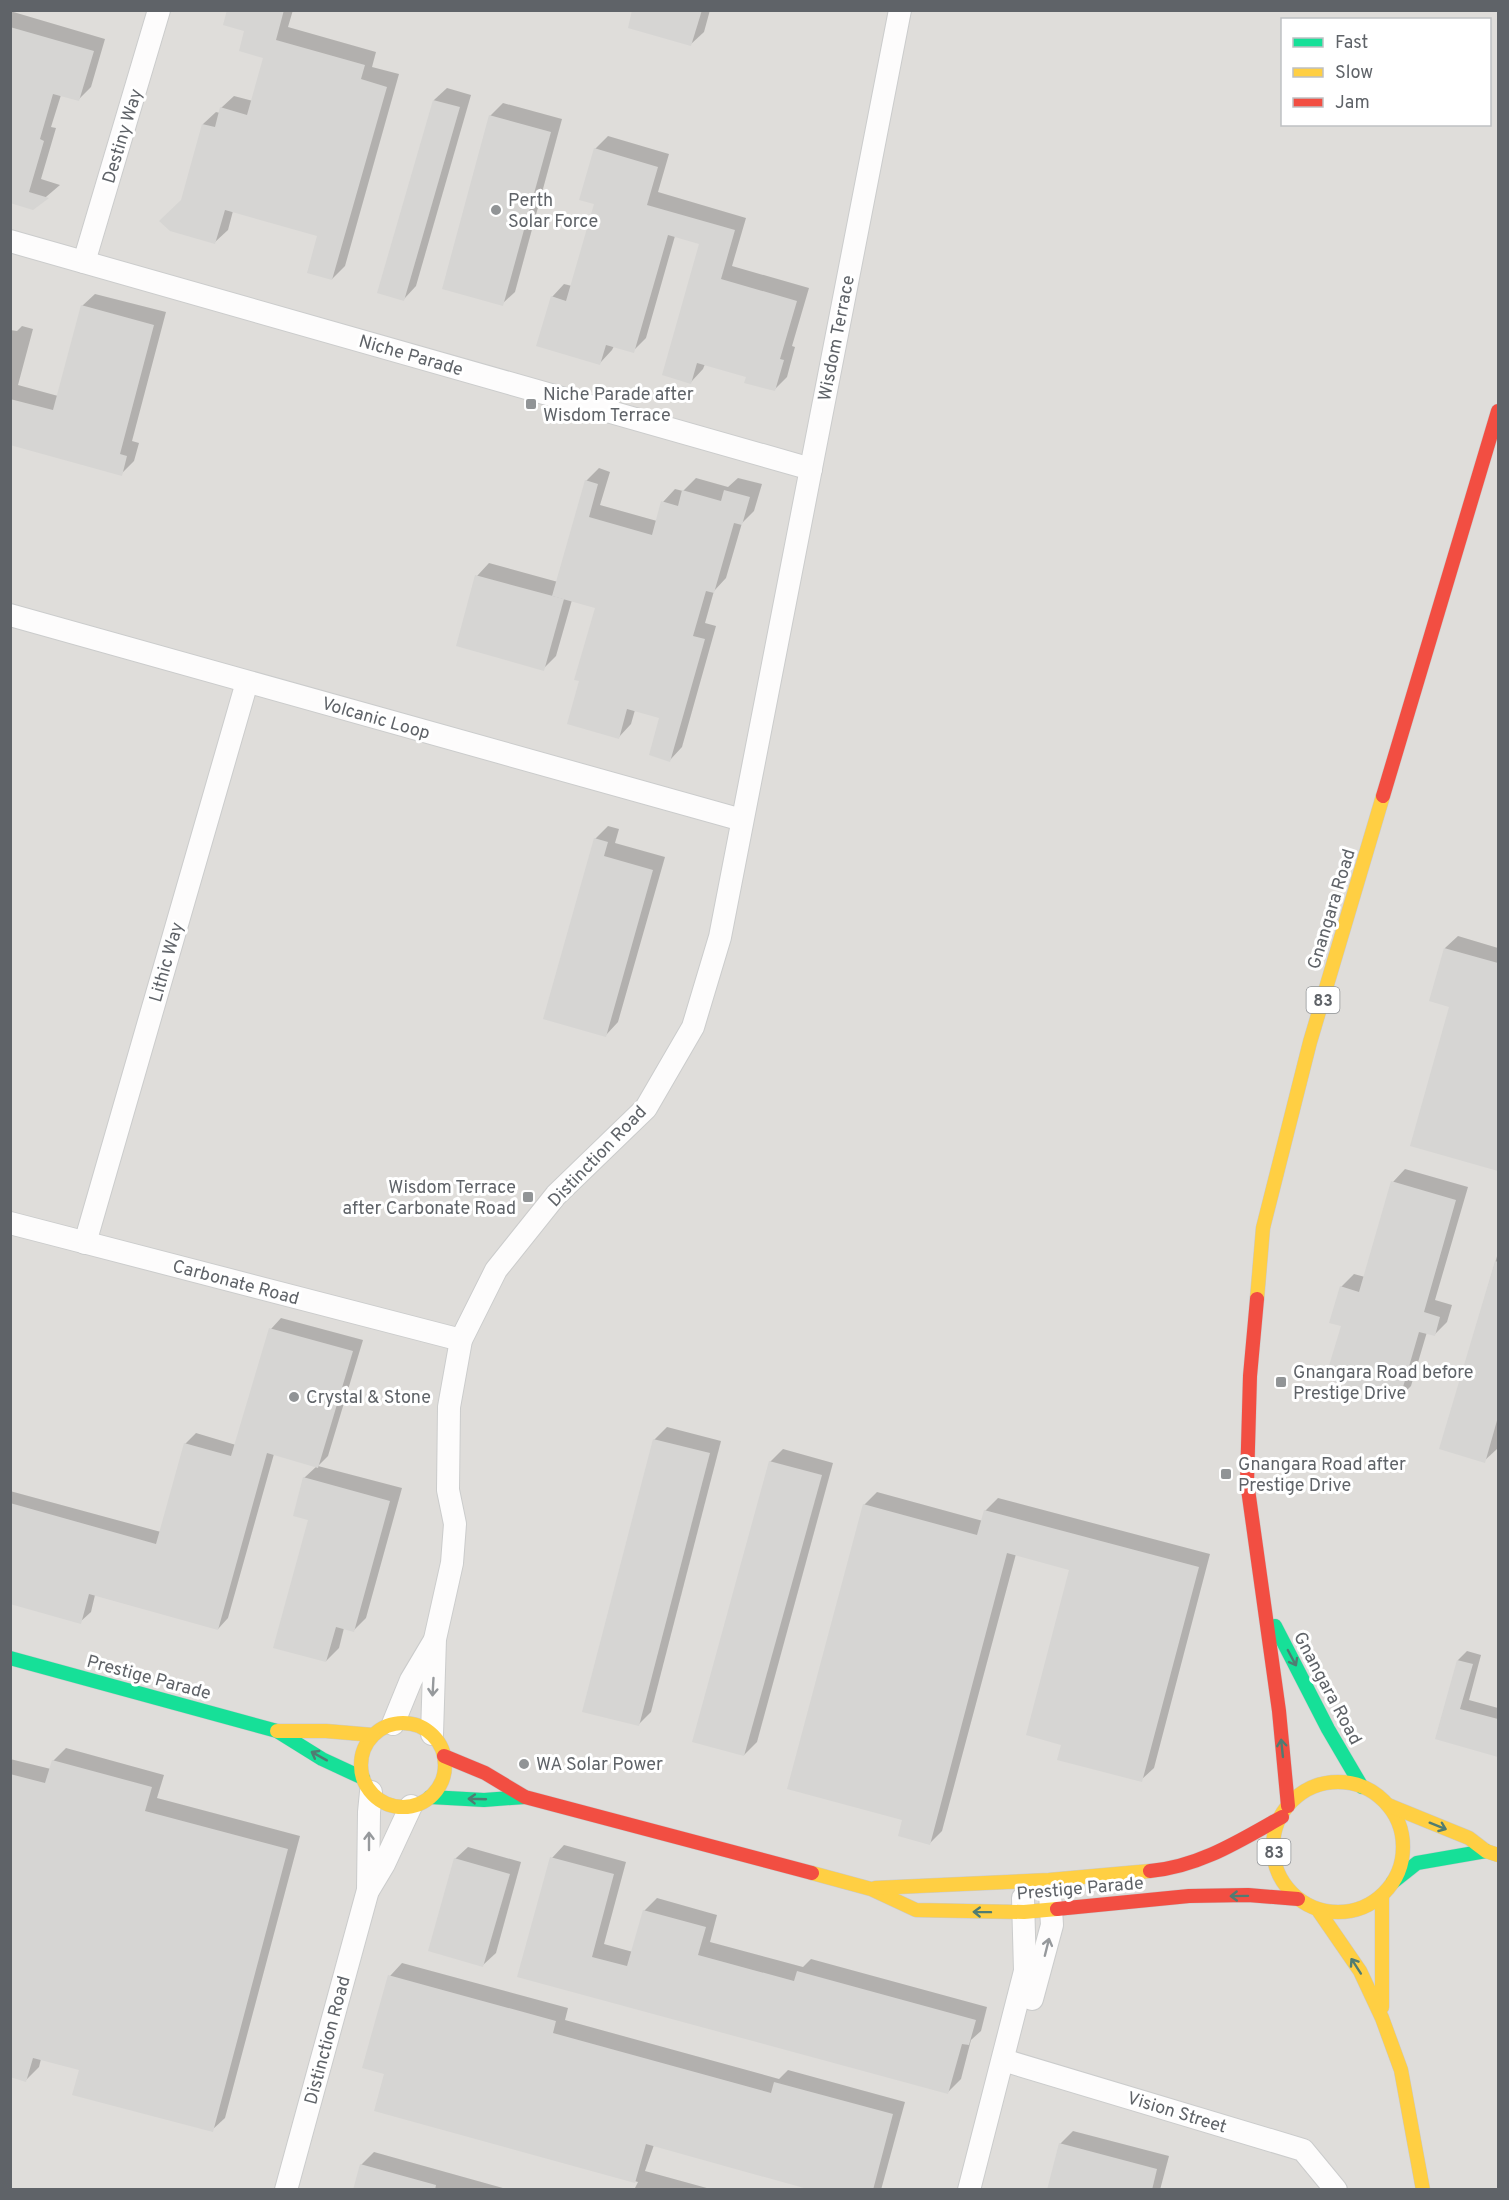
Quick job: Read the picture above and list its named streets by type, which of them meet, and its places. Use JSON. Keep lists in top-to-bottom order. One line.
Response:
{"streets":{"main road":["Gnangara Road","83","Prestige Parade"],"street":["Destiny Way","Wisdom Terrace","Niche Parade","Volcanic Loop","Lithic Way","Distinction Road","Carbonate Road","Vision Street"]},"crossings":[["Destiny Way","Niche Parade"],["Wisdom Terrace","Niche Parade"],["Wisdom Terrace","Distinction Road"],["Volcanic Loop","Lithic Way"],["Volcanic Loop","Distinction Road"],["Gnangara Road","Prestige Parade"],["Lithic Way","Carbonate Road"],["Distinction Road","Carbonate Road"],["Distinction Road","Prestige Parade"]],"places":{"other":["Perth Solar Force","Crystal & Stone","WA Solar Power"],"transit":["Niche Parade after Wisdom Terrace","Wisdom Terrace after Carbonate Road","Gnangara Road before Prestige Drive","Gnangara Road after Prestige Drive"]},"legend":["Fast","Slow","Jam"]}
